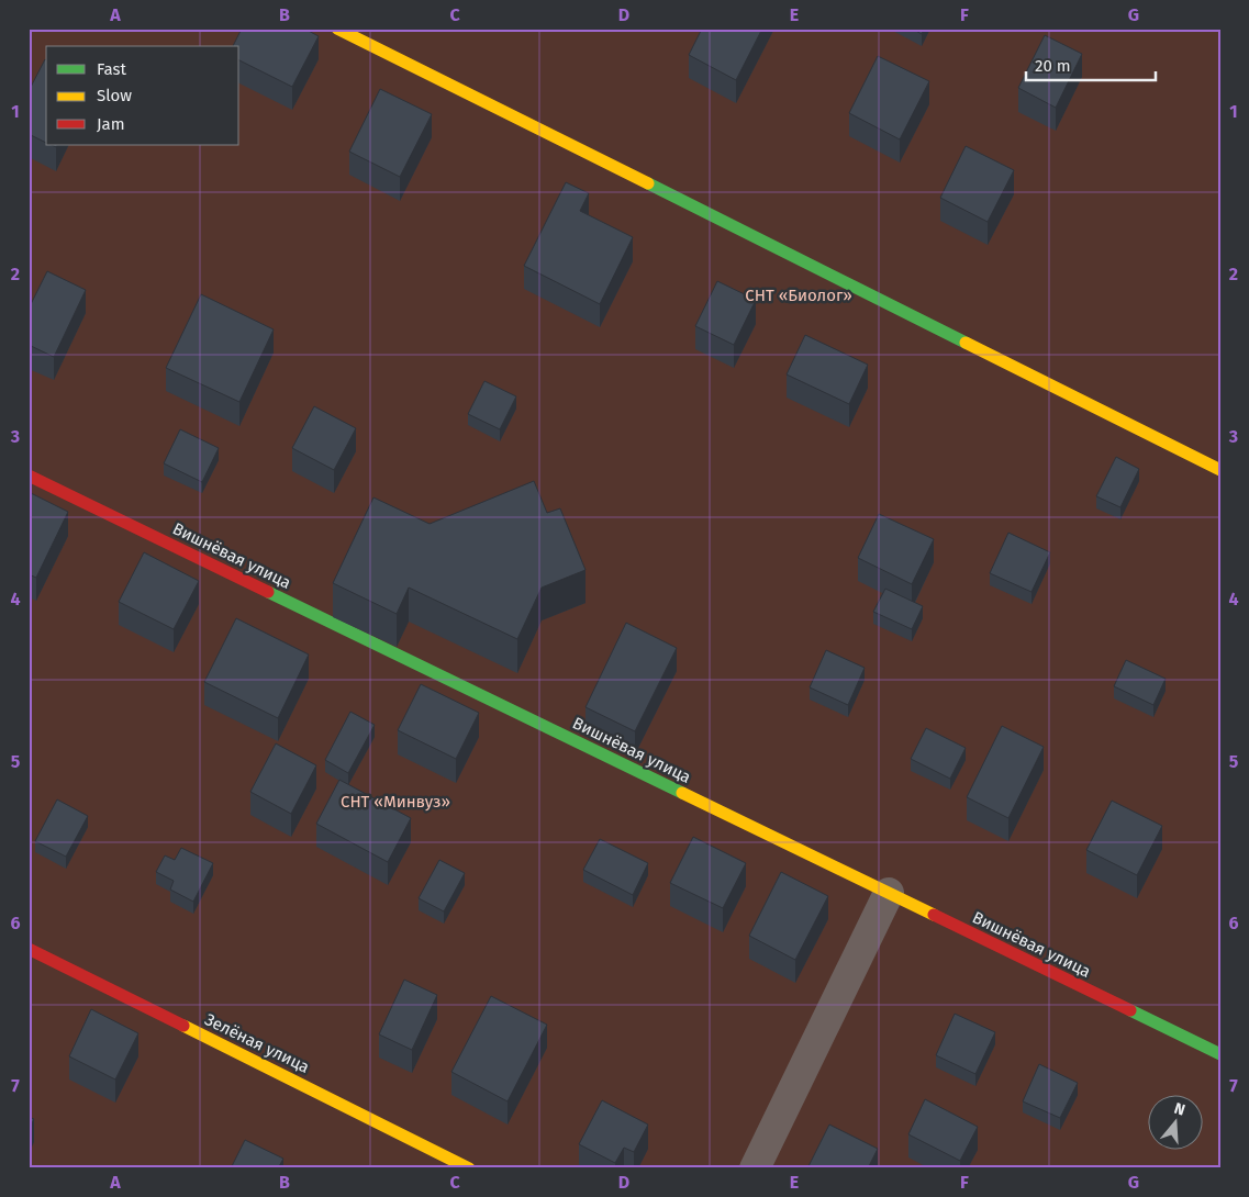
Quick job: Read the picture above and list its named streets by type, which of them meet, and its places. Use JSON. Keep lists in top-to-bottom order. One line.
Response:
{"streets":{"street":["Вишнёвая улица","Зелёная улица"]},"parks":["СНТ «Биолог»","СНТ «Минвуз»"],"legend":["Fast","Slow","Jam"],"scale_bar":"20 m","north":"top","grid":{"columns":["A","B","C","D","E","F","G"],"rows":["1","2","3","4","5","6","7"]}}
